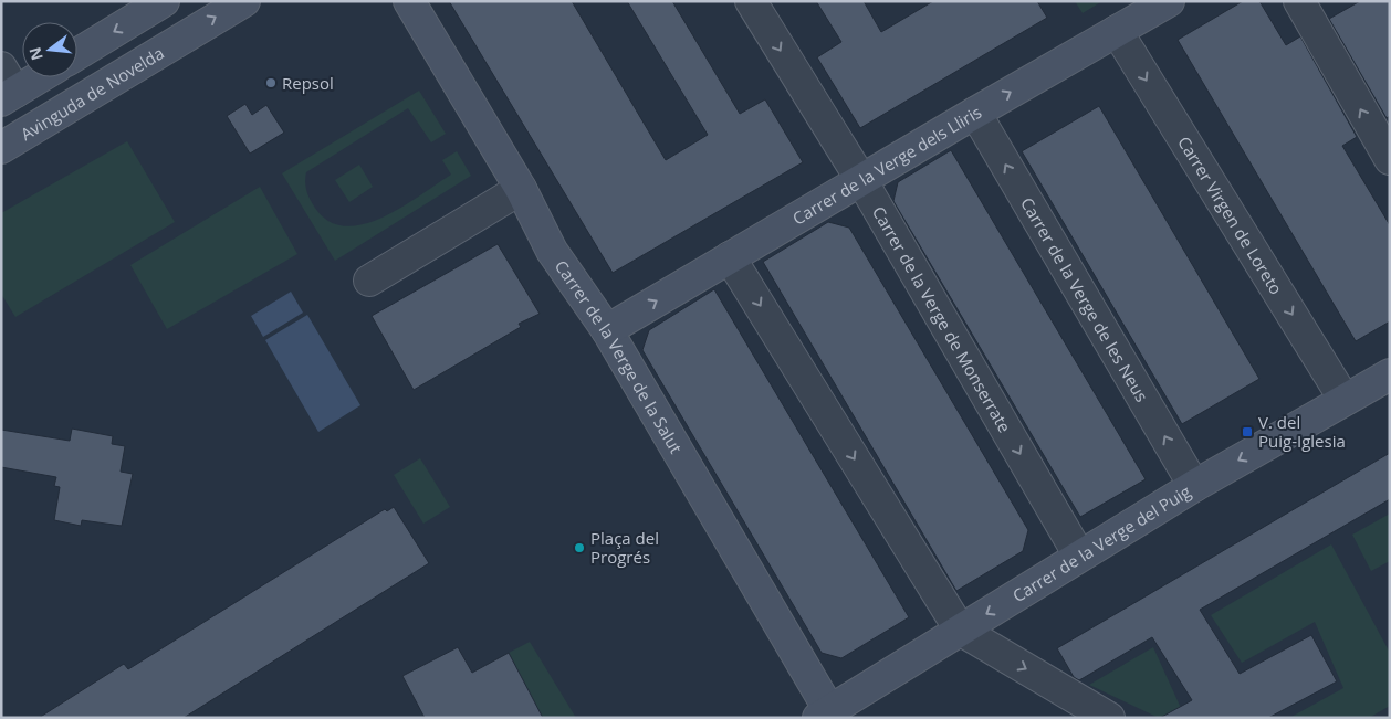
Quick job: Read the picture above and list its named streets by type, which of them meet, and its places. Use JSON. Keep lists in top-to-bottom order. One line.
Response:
{"streets":{"street":["Avinguda de Novelda","Carrer de la Verge dels Lliris","Carrer Virgen de Loreto","Carrer de la Verge de les Neus","Carrer de la Verge de Monserrate","Carrer de la Verge de la Salut","Carrer de la Verge del Puig"]},"crossings":[["Carrer de la Verge dels Lliris","Carrer Virgen de Loreto"],["Carrer de la Verge dels Lliris","Carrer de la Verge de les Neus"],["Carrer de la Verge dels Lliris","Carrer de la Verge de Monserrate"],["Carrer de la Verge dels Lliris","Carrer de la Verge de la Salut"],["Carrer Virgen de Loreto","Carrer de la Verge del Puig"],["Carrer de la Verge de les Neus","Carrer de la Verge del Puig"],["Carrer de la Verge de Monserrate","Carrer de la Verge del Puig"],["Carrer de la Verge de la Salut","Carrer de la Verge del Puig"]],"one_way":["Carrer de la Verge dels Lliris","Carrer de la Verge de les Neus","Carrer de la Verge del Puig"],"places":{"other":["Repsol","Plaça del Progrés"],"transit":["V. del Puig-Iglesia"]},"north":"left"}
